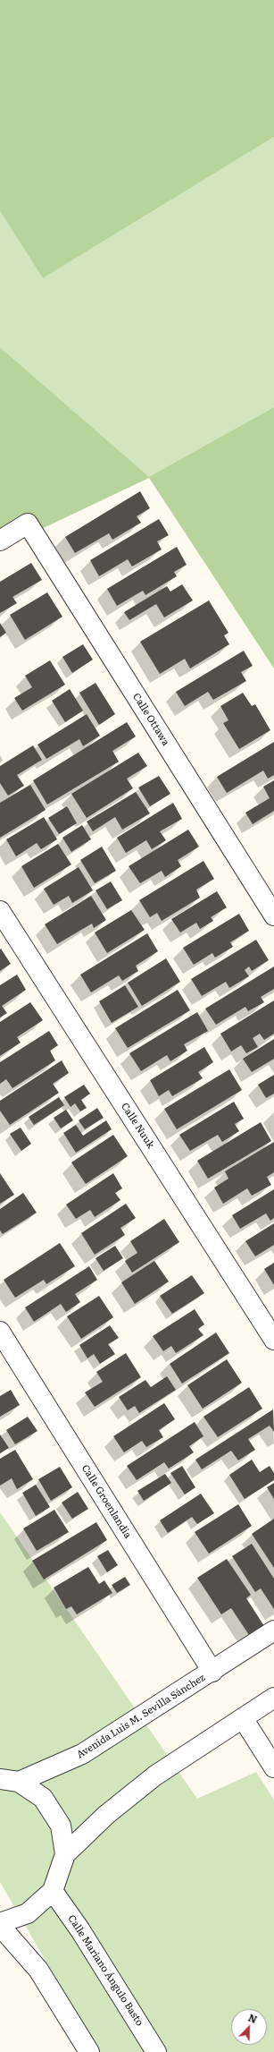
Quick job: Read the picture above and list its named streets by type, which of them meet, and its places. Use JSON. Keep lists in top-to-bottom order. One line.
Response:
{"streets":{"street":["Calle Ottawa","Calle Nuuk","Calle Groenlandia","Avenida Luis M. Sevilla Sánchez","Calle Mariano Ángulo Basto"]},"crossings":[["Calle Groenlandia","Avenida Luis M. Sevilla Sánchez"]],"north":"top right"}
